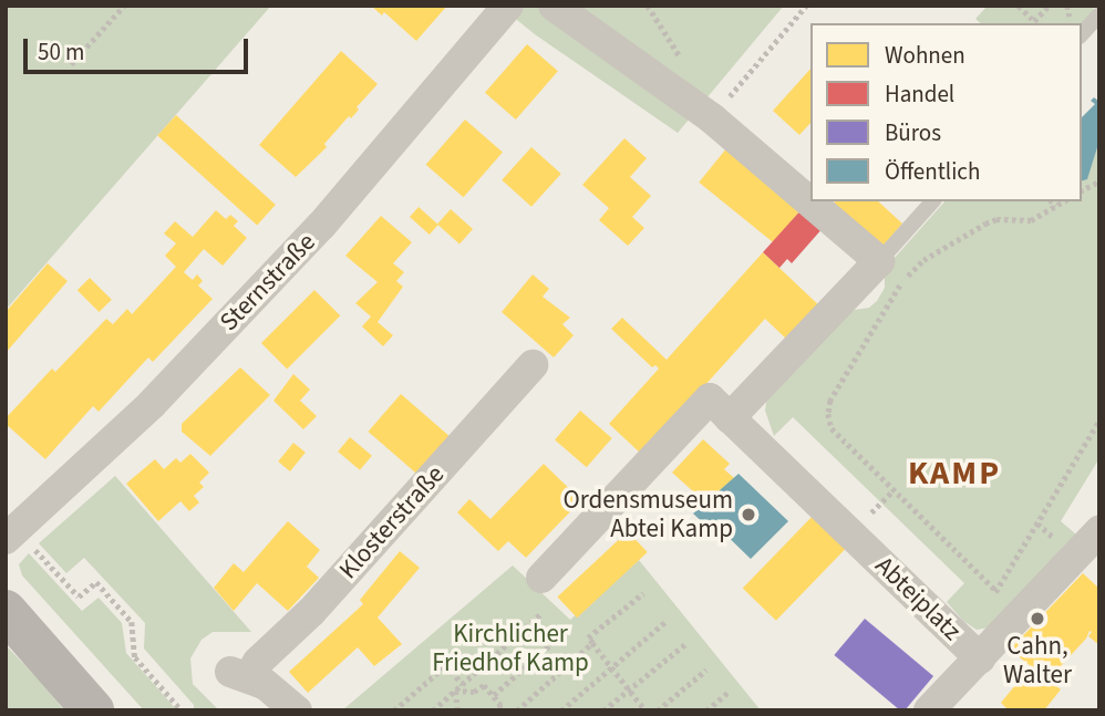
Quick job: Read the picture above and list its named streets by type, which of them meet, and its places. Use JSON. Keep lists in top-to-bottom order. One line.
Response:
{"streets":{"street":["Sternstraße","Klosterstraße","Abteiplatz"]},"districts":["KAMP"],"parks":["Kirchlicher Friedhof Kamp"],"places":["Ordensmuseum Abtei Kamp","Cahn, Walter"],"legend":["Wohnen","Handel","Büros","Öffentlich"],"scale_bar":"50 m"}
